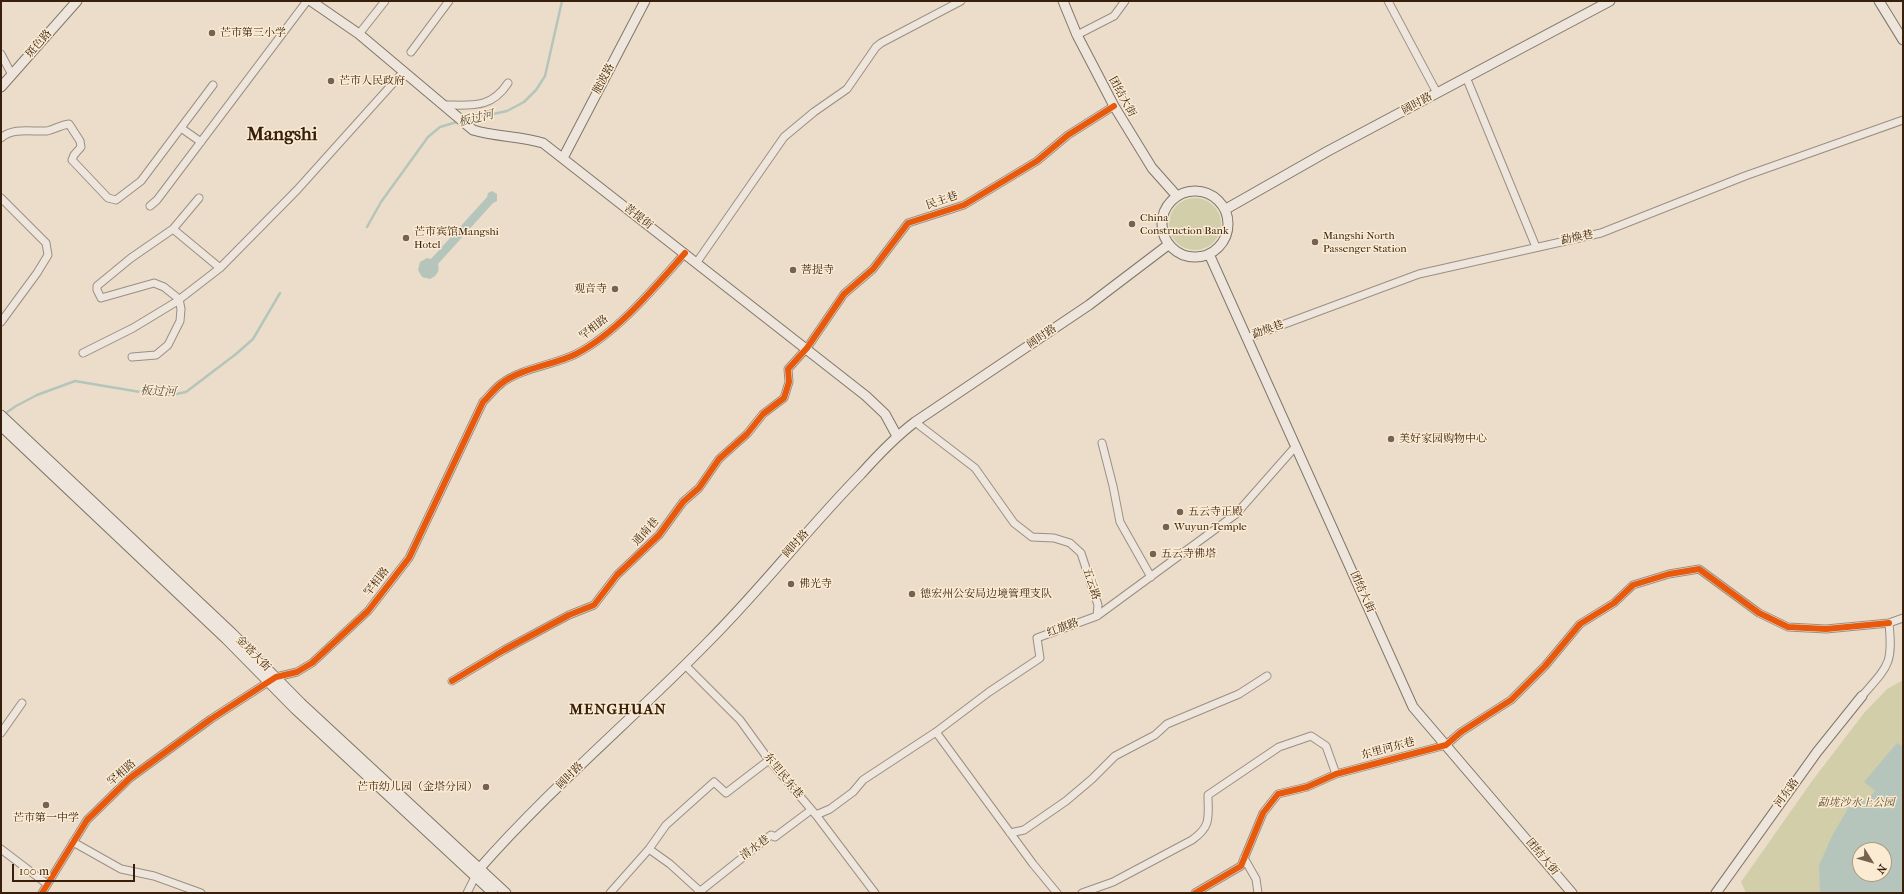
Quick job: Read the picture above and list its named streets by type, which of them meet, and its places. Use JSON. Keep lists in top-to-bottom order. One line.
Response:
{"streets":{"main road":["斑色路","胞波路","团结大街","阔时路","菩提街","金塔大街","河东路"],"street":["民主巷","勐焕巷","罕相路","通南巷","五云路","红旗路","东里河东巷","东里民东巷","清水巷"]},"crossings":[["胞波路","菩提街"],["团结大街","阔时路"],["团结大街","民主巷"],["团结大街","勐焕巷"],["团结大街","红旗路"],["团结大街","东里河东巷"],["阔时路","菩提街"],["阔时路","五云路"],["阔时路","金塔大街"],["阔时路","东里民东巷"],["民主巷","菩提街"],["民主巷","通南巷"],["菩提街","罕相路"],["菩提街","通南巷"],["罕相路","金塔大街"],["五云路","红旗路"],["红旗路","东里民东巷"],["红旗路","清水巷"],["东里民东巷","清水巷"]],"districts":["Mangshi","MENGHUAN"],"water":["板过河"],"parks":["勐垅沙水上公园"],"places":["芒市第三小学","芒市人民政府","China Construction Bank","芒市宾馆Mangshi Hotel","Mangshi North Passenger Station","菩提寺","观音寺","美好家园购物中心","五云寺正殿","Wuyun Temple","五云寺佛塔","佛光寺","德宏州公安局边境管理支队","芒市幼儿园（金塔分园）","芒市第一中学"],"scale_bar":"100 m","north":"bottom right"}
